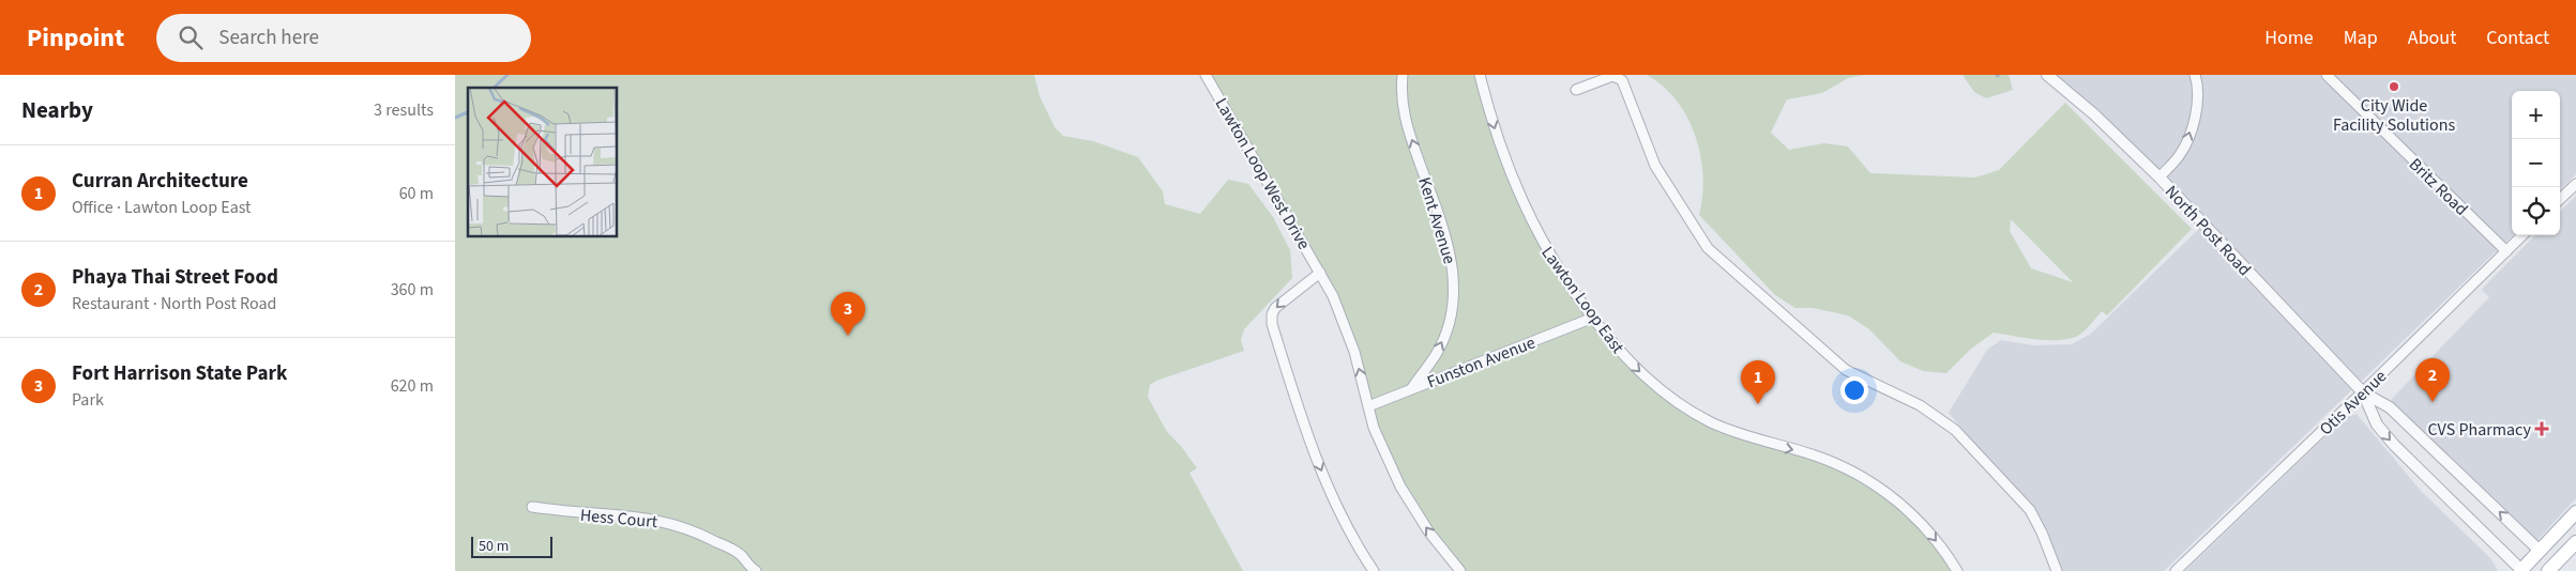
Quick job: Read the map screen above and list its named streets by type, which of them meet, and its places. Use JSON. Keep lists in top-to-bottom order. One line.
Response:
{"streets":{"main road":["North Post Road"],"street":["Lawton Loop West Drive","Britz Road","Kent Avenue","Lawton Loop East","Funston Avenue","Otis Avenue","Hess Court"]},"crossings":[["Lawton Loop West Drive","Funston Avenue"],["Britz Road","Otis Avenue"],["Kent Avenue","Funston Avenue"],["North Post Road","Otis Avenue"],["Lawton Loop East","Funston Avenue"]],"one_way":["Lawton Loop West Drive","Kent Avenue","Lawton Loop East"],"places":{"other":["City Wide Facility Solutions"],"health":["CVS Pharmacy"]},"scale_bar":"50 m","page":{"header":"Pinpoint","search":"Search here","nav":["Home","Map","About","Contact"],"heading":["Nearby","3 results"],"map_buttons":["+","−"],"list":[{"mark":"1","name":"Curran Architecture","note":"Office · Lawton Loop East","value":"60 m"},{"mark":"2","name":"Phaya Thai Street Food","note":"Restaurant · North Post Road","value":"360 m"},{"mark":"3","name":"Fort Harrison State Park","note":"Park","value":"620 m"}],"pins":["3","2","1"],"scale":"50 m"}}
